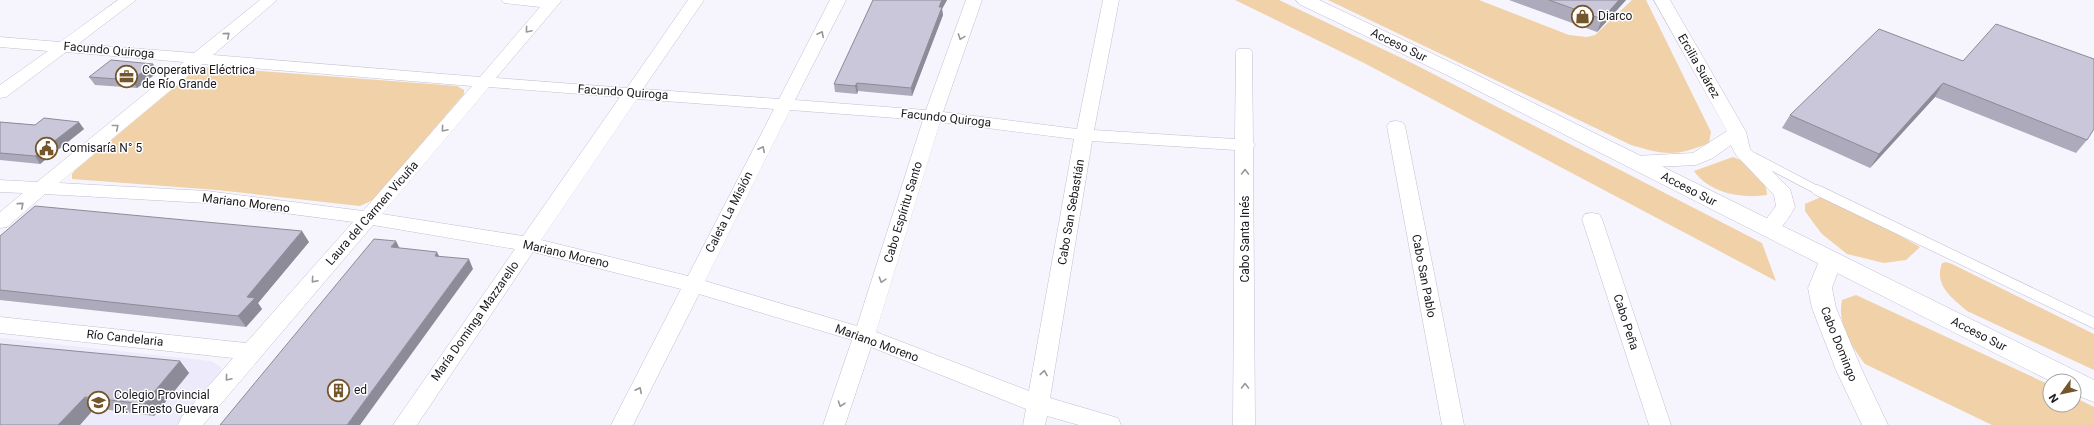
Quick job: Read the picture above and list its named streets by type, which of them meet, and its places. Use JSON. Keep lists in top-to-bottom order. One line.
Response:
{"streets":{"main road":["Acceso Sur","Cabo Domingo"],"street":["Facundo Quiroga","Ercilia Suárez","Mariano Moreno","Caleta La Misión","Cabo Espíritu Santo","Cabo San Sebastián","Laura del Carmen Vicuña","Cabo Santa Inés","Cabo San Pablo","María Dominga Mazzarello","Cabo Peña","Río Candelaria"]},"crossings":[["Acceso Sur","Ercilia Suárez"],["Acceso Sur","Cabo Domingo"],["Facundo Quiroga","Caleta La Misión"],["Facundo Quiroga","Cabo Espíritu Santo"],["Facundo Quiroga","Cabo San Sebastián"],["Facundo Quiroga","Laura del Carmen Vicuña"],["Facundo Quiroga","Cabo Santa Inés"],["Facundo Quiroga","María Dominga Mazzarello"],["Mariano Moreno","Caleta La Misión"],["Mariano Moreno","Cabo Espíritu Santo"],["Mariano Moreno","Cabo San Sebastián"],["Mariano Moreno","Laura del Carmen Vicuña"],["Mariano Moreno","María Dominga Mazzarello"],["Laura del Carmen Vicuña","Río Candelaria"]],"one_way":["Caleta La Misión","Cabo Espíritu Santo","Cabo San Sebastián","Laura del Carmen Vicuña","Cabo Santa Inés"],"places":{"shop":["Diarco"],"office":["Cooperativa Eléctrica de Río Grande"],"public building":["Comisaría N° 5"],"building":["ed"],"school or university":["Colegio Provincial Dr. Ernesto Guevara"]},"north":"bottom left"}
